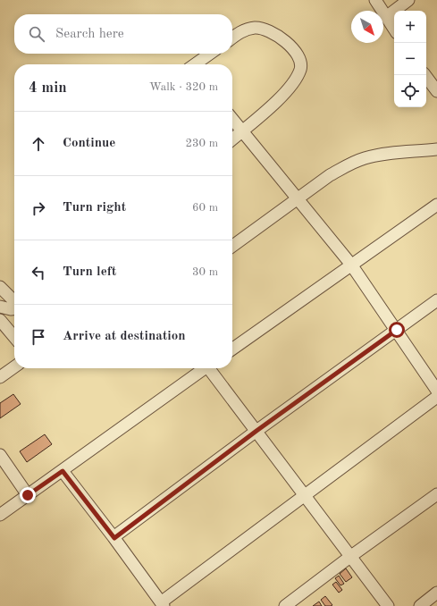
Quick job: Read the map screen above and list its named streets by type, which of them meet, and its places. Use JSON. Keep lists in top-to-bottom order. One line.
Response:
{"north":"bottom right","page":{"map_buttons":["+","−"],"search":"Search here","heading":["4 min","Walk · 320 m"],"list":[["Continue","230 m"],["Turn right","60 m"],["Turn left","30 m"],"Arrive at destination"]}}
